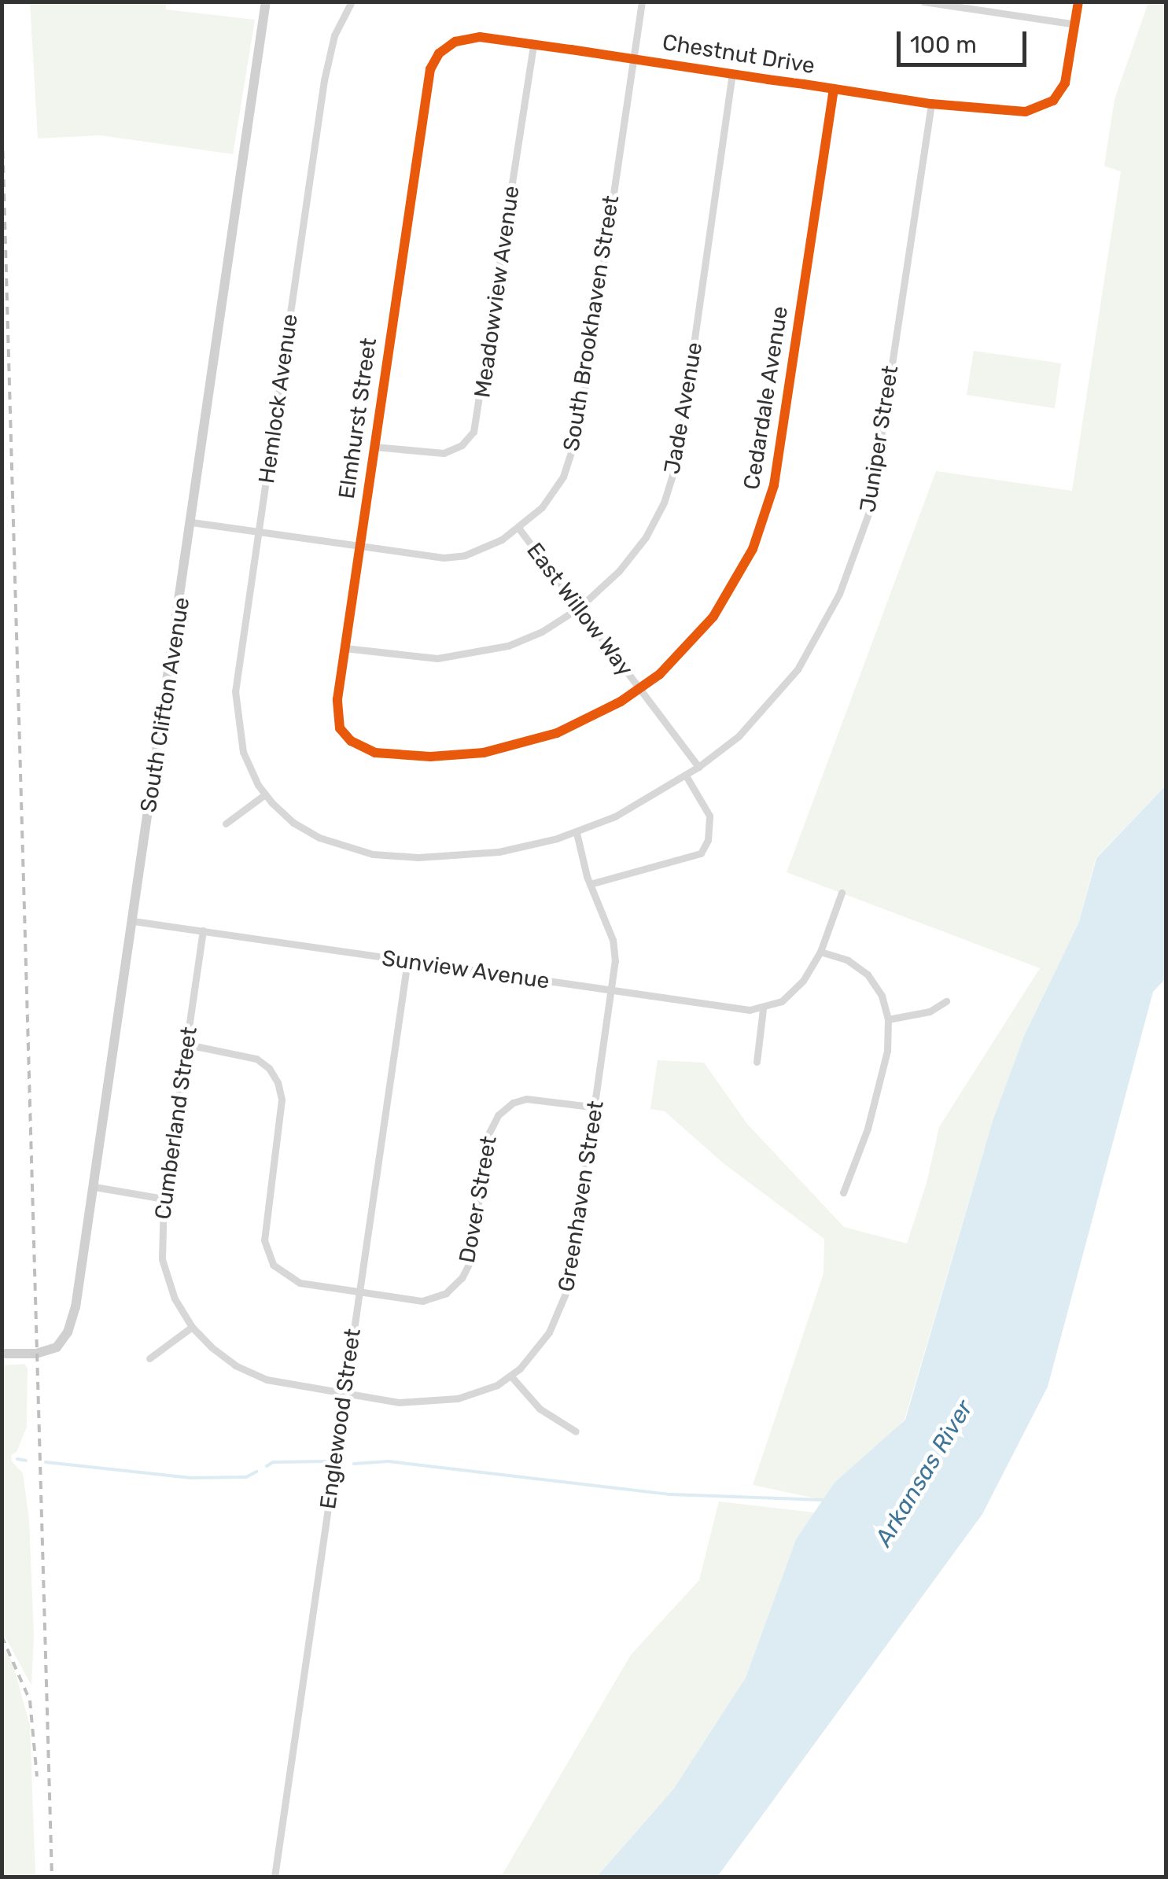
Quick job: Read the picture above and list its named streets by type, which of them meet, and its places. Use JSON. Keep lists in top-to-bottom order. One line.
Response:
{"streets":{"street":["Chestnut Drive","Meadowview Avenue","South Brookhaven Street","Cedardale Avenue","Hemlock Avenue","Jade Avenue","Elmhurst Street","Juniper Street","East Willow Way","South Clifton Avenue","Sunview Avenue","Cumberland Street","Greenhaven Street","Dover Street","Englewood Street"]},"crossings":[["Chestnut Drive","Meadowview Avenue"],["Chestnut Drive","South Brookhaven Street"],["Chestnut Drive","Cedardale Avenue"],["Chestnut Drive","Jade Avenue"],["Chestnut Drive","Elmhurst Street"],["Chestnut Drive","Juniper Street"],["Meadowview Avenue","Elmhurst Street"],["South Brookhaven Street","Hemlock Avenue"],["South Brookhaven Street","Elmhurst Street"],["South Brookhaven Street","East Willow Way"],["South Brookhaven Street","South Clifton Avenue"],["Cedardale Avenue","Elmhurst Street"],["Cedardale Avenue","East Willow Way"],["Hemlock Avenue","Juniper Street"],["Jade Avenue","Elmhurst Street"],["Jade Avenue","East Willow Way"],["Juniper Street","East Willow Way"],["Juniper Street","Greenhaven Street"],["South Clifton Avenue","Sunview Avenue"],["Sunview Avenue","Cumberland Street"],["Sunview Avenue","Greenhaven Street"],["Sunview Avenue","Englewood Street"],["Cumberland Street","Greenhaven Street"],["Cumberland Street","Dover Street"],["Cumberland Street","Englewood Street"],["Greenhaven Street","Dover Street"],["Greenhaven Street","Englewood Street"],["Dover Street","Englewood Street"]],"water":["Arkansas River"],"scale_bar":"100 m"}
